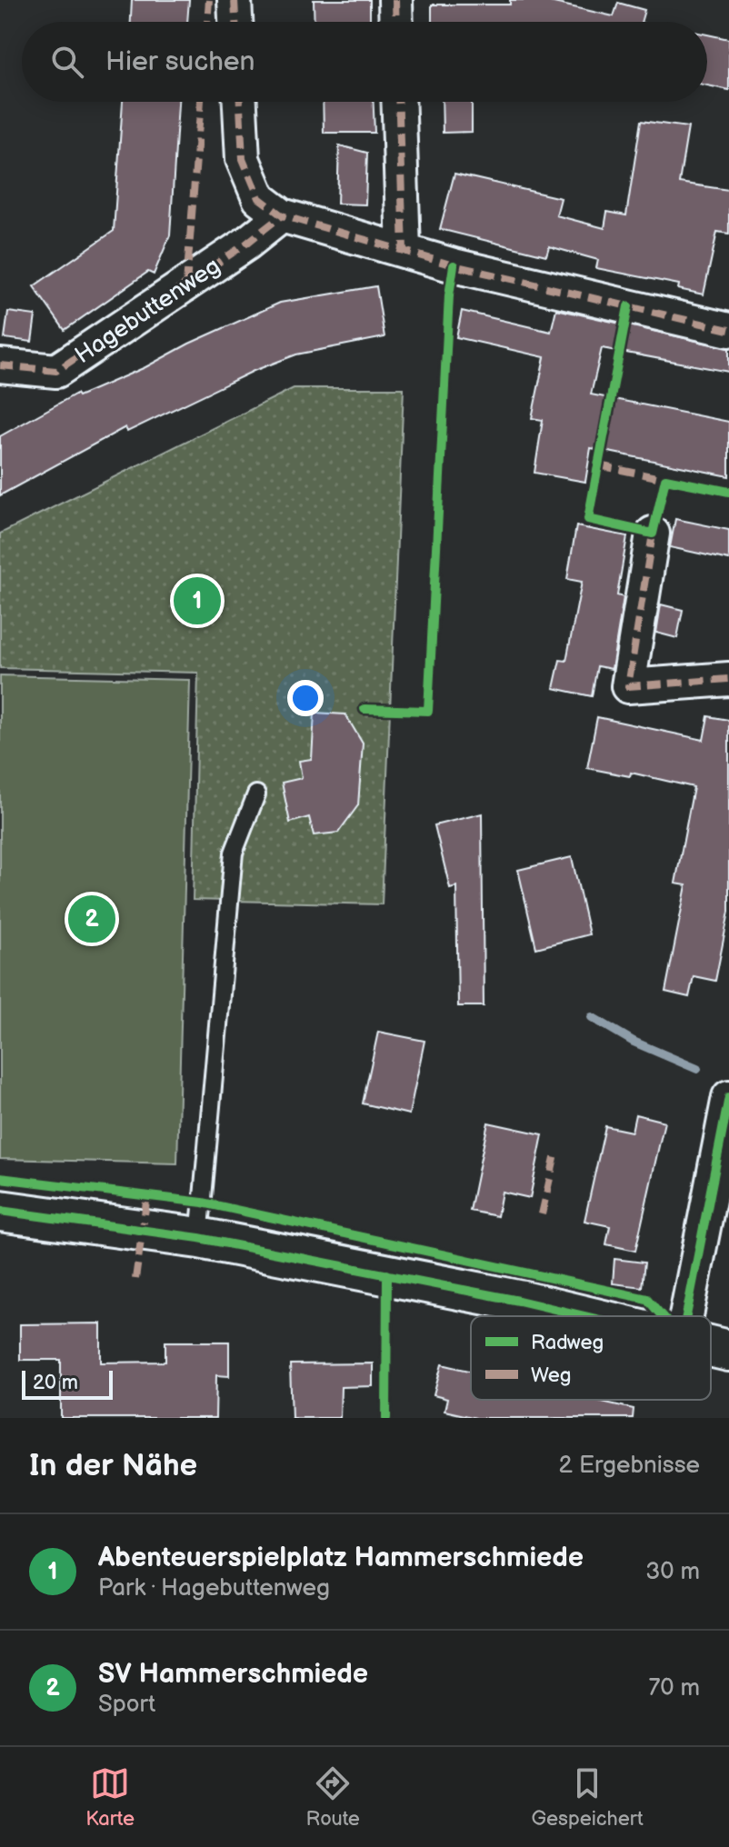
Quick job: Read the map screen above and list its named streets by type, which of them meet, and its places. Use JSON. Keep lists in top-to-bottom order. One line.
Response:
{"streets":{"street":["Hagebuttenweg"]},"legend":["Radweg","Weg"],"scale_bar":"20 m","page":{"search":"Hier suchen","pins":["1","2"],"scale":"20 m","heading":["In der Nähe","2 Ergebnisse"],"list":[{"mark":"1","name":"Abenteuerspielplatz Hammerschmiede","note":"Park · Hagebuttenweg","value":"30 m"},{"mark":"2","name":"SV Hammerschmiede","note":"Sport","value":"70 m"}],"nav":["Karte","Route","Gespeichert"]}}
